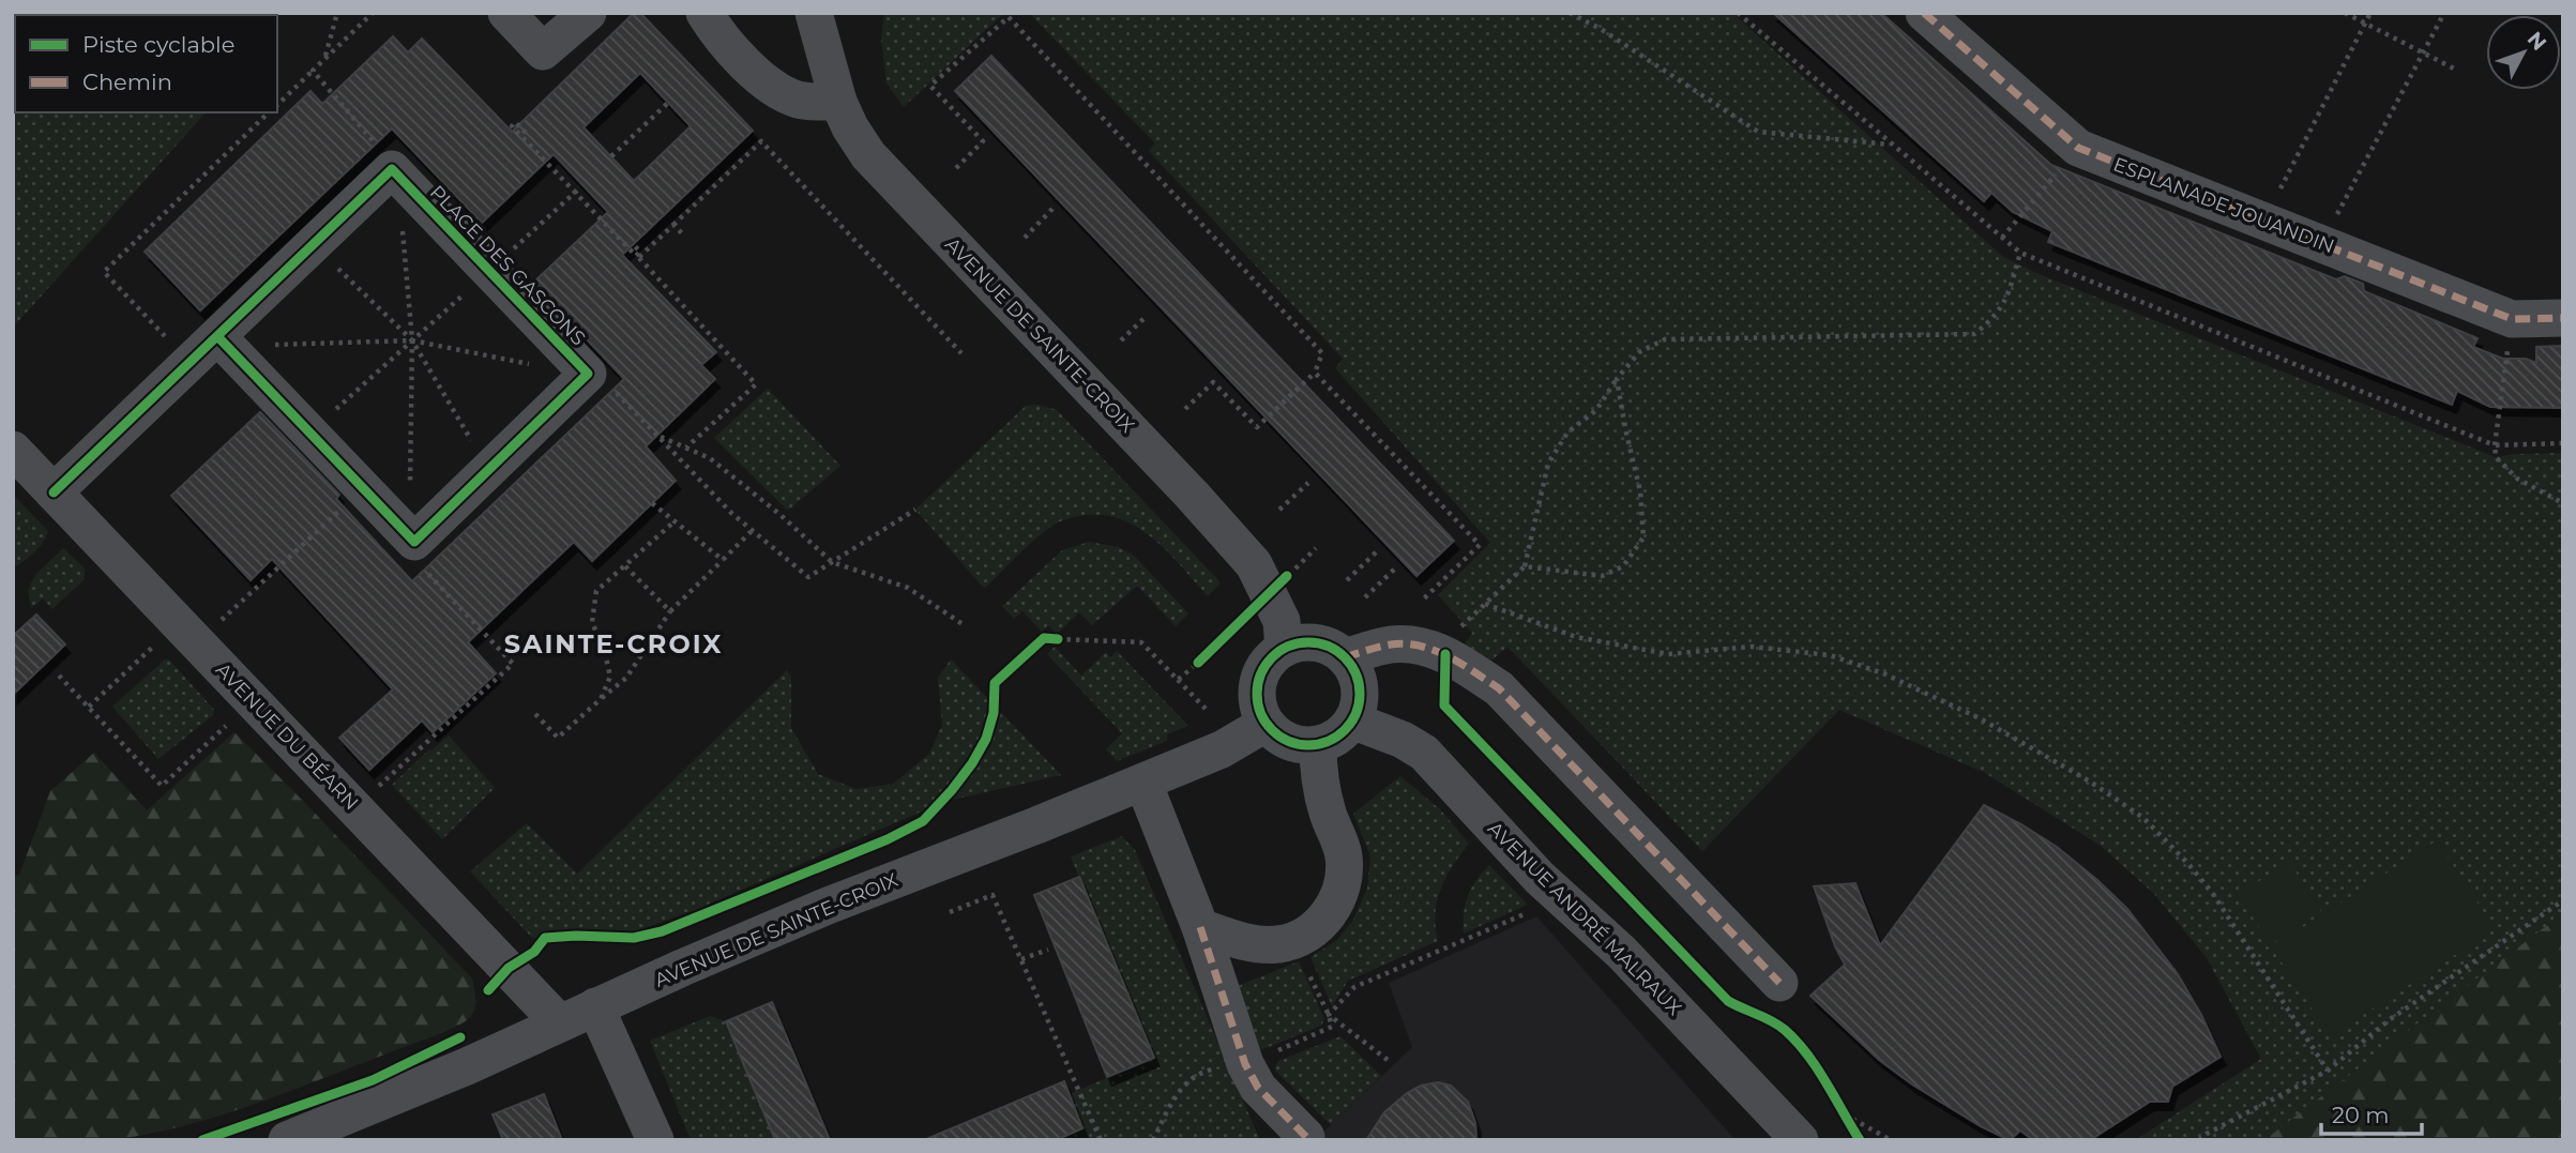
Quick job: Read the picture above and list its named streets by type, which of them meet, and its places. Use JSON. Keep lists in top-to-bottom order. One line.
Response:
{"streets":{"street":["ESPLANADE JOUANDIN","PLACE DES GASCONS","AVENUE DE SAINTE-CROIX","AVENUE DU BÉARN","AVENUE ANDRÉ MALRAUX"]},"crossings":[["AVENUE DE SAINTE-CROIX","AVENUE DU BÉARN"],["AVENUE DE SAINTE-CROIX","AVENUE ANDRÉ MALRAUX"]],"districts":["SAINTE-CROIX"],"legend":["Piste cyclable","Chemin"],"scale_bar":"20 m","north":"top right"}
